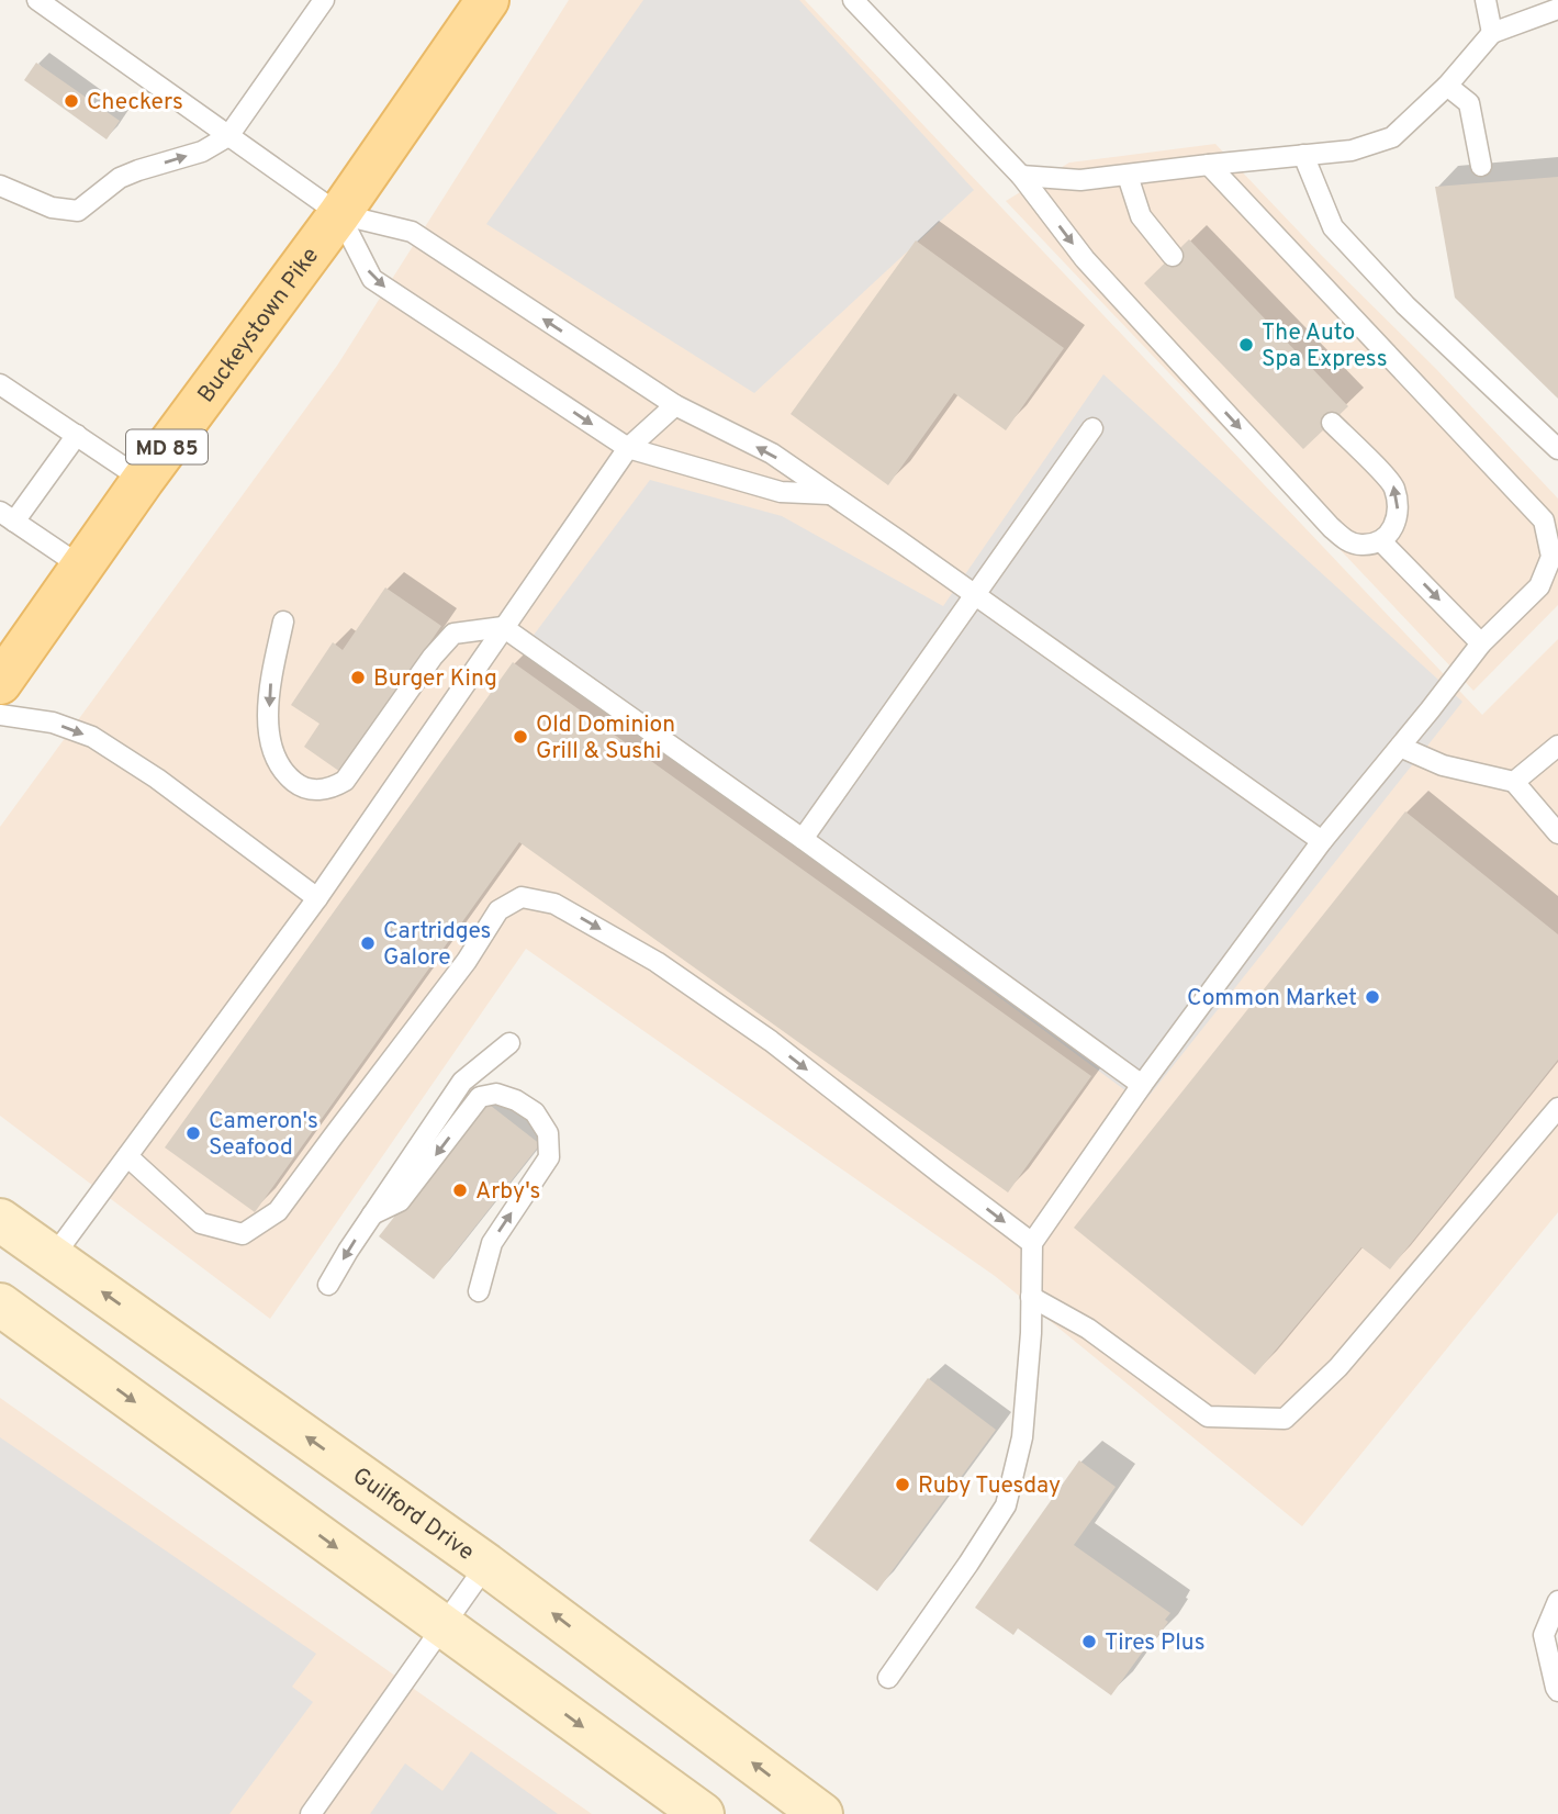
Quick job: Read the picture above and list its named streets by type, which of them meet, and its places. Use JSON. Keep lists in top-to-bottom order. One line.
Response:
{"streets":{"main road":["Buckeystown Pike","MD 85","Guilford Drive"]},"places":["Checkers","The Auto Spa Express","Burger King","Old Dominion Grill & Sushi","Cartridges Galore","Common Market","Cameron's Seafood","Arby's","Ruby Tuesday","Tires Plus"]}
